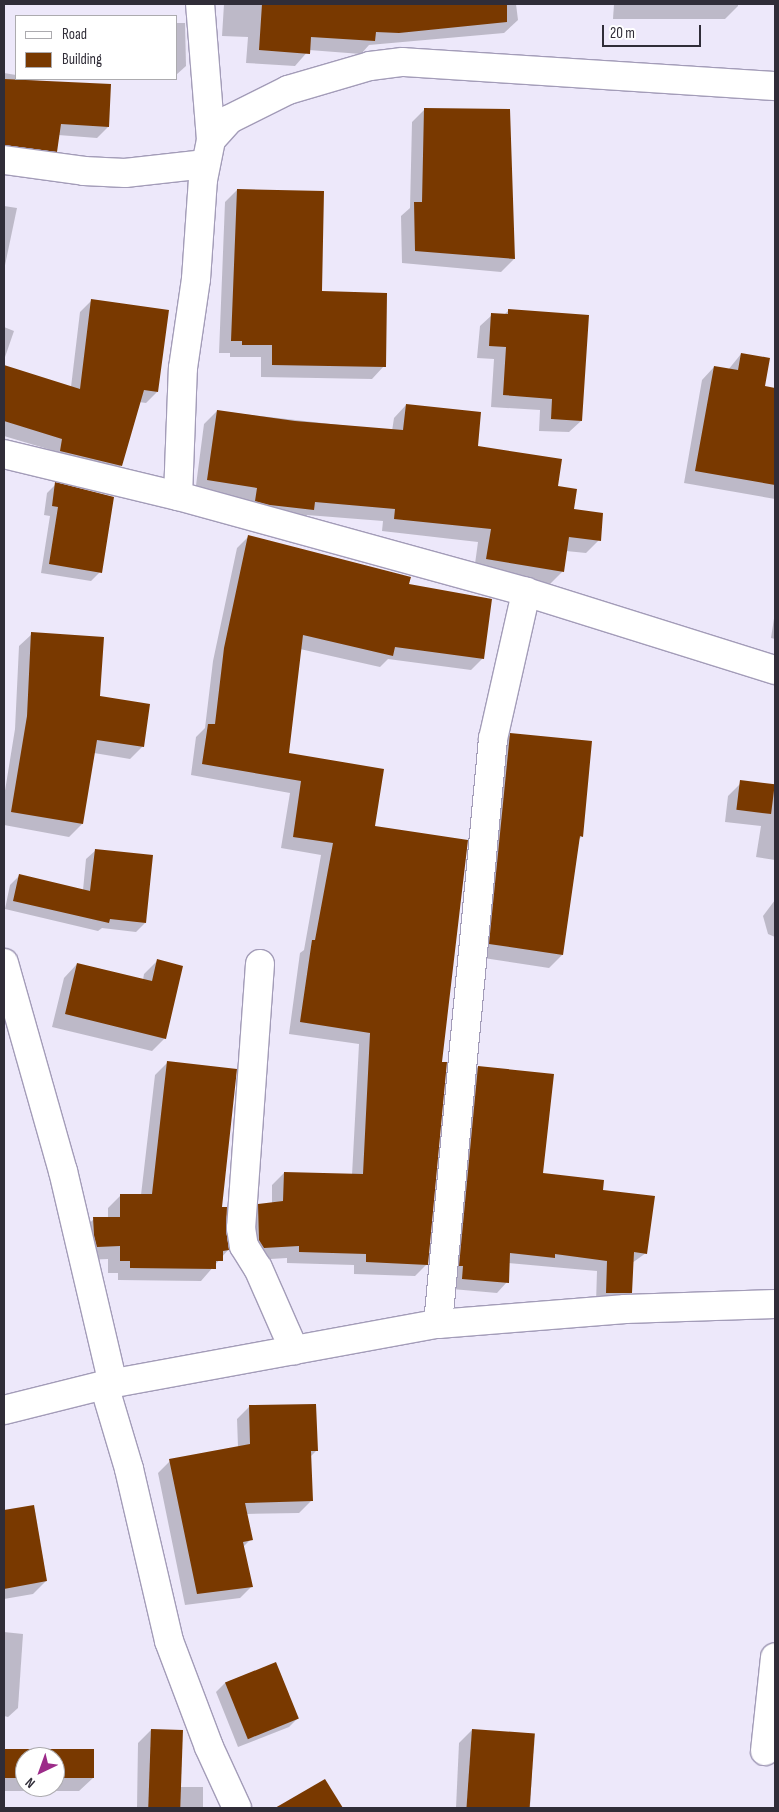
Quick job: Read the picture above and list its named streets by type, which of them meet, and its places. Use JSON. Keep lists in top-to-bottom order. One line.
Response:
{"legend":["Road","Building"],"scale_bar":"20 m","north":"bottom left"}
